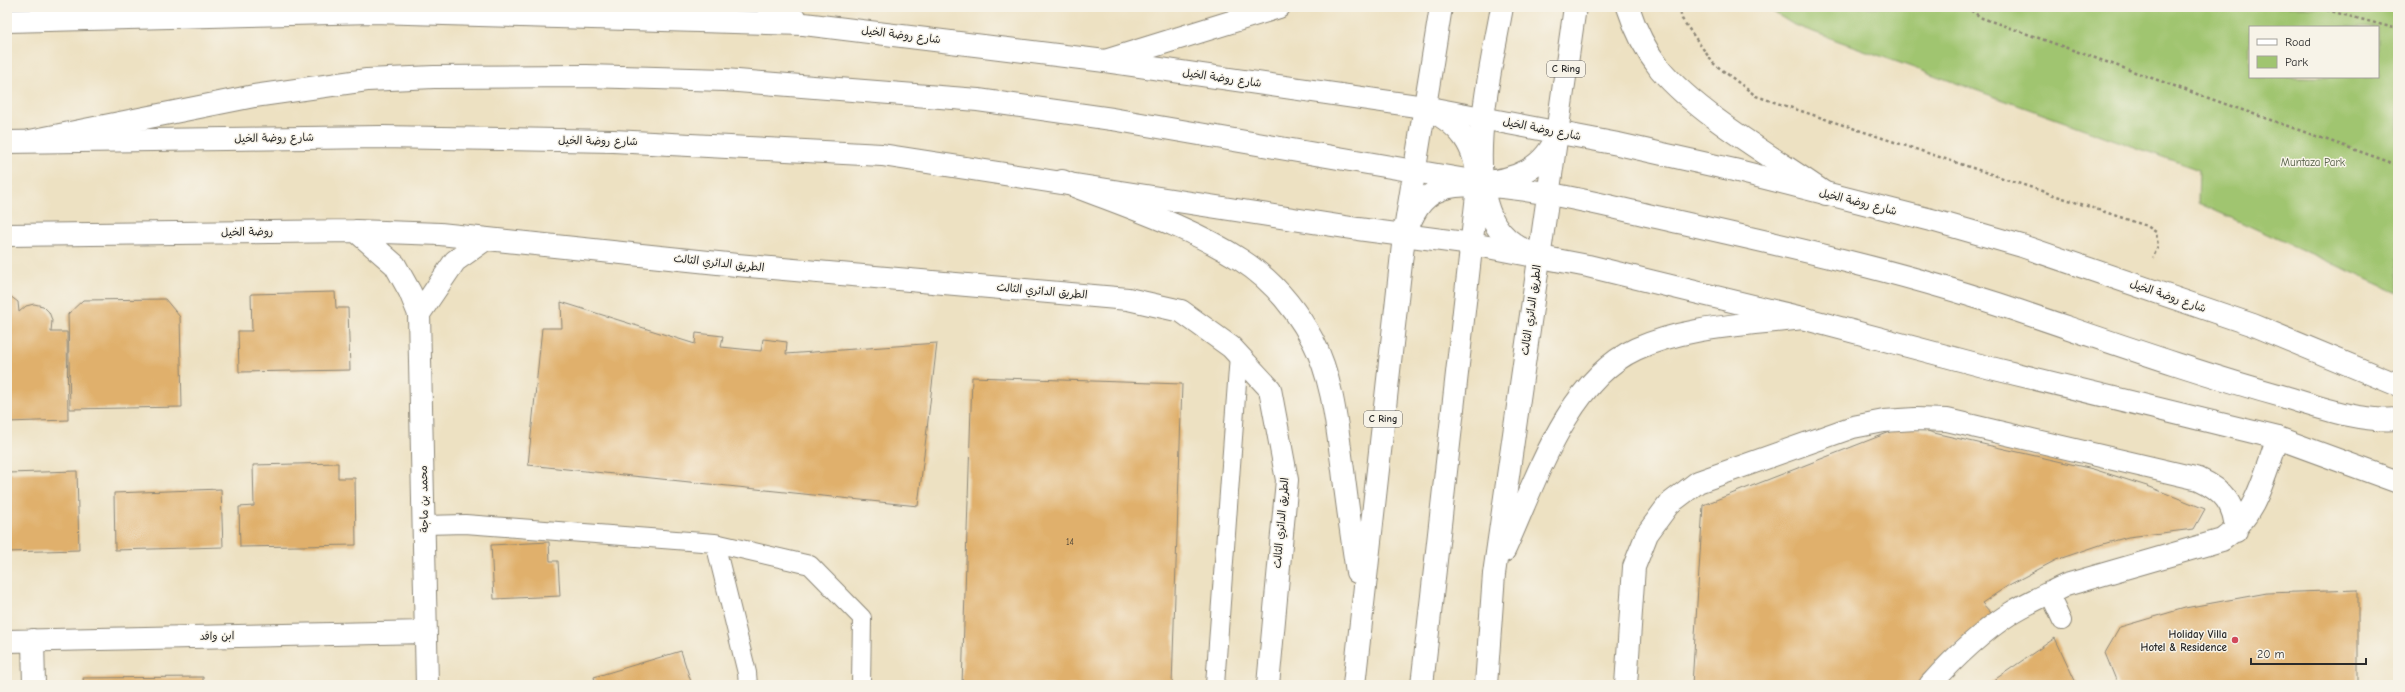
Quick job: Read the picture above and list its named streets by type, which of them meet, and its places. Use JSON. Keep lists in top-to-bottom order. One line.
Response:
{"streets":{"main road":["شارع روضة الخيل","C Ring","روضة الخيل","الطريق الدائري الثالث","محمد بن ماجة","ابن وافد"]},"crossings":[["شارع روضة الخيل","C Ring"],["شارع روضة الخيل","الطريق الدائري الثالث"],["روضة الخيل","الطريق الدائري الثالث"],["روضة الخيل","محمد بن ماجة"],["محمد بن ماجة","ابن وافد"]],"parks":["Muntaza Park"],"places":["Holiday Villa Hotel & Residence"],"house_numbers":["14"],"legend":["Road","Park"],"scale_bar":"20 m"}
